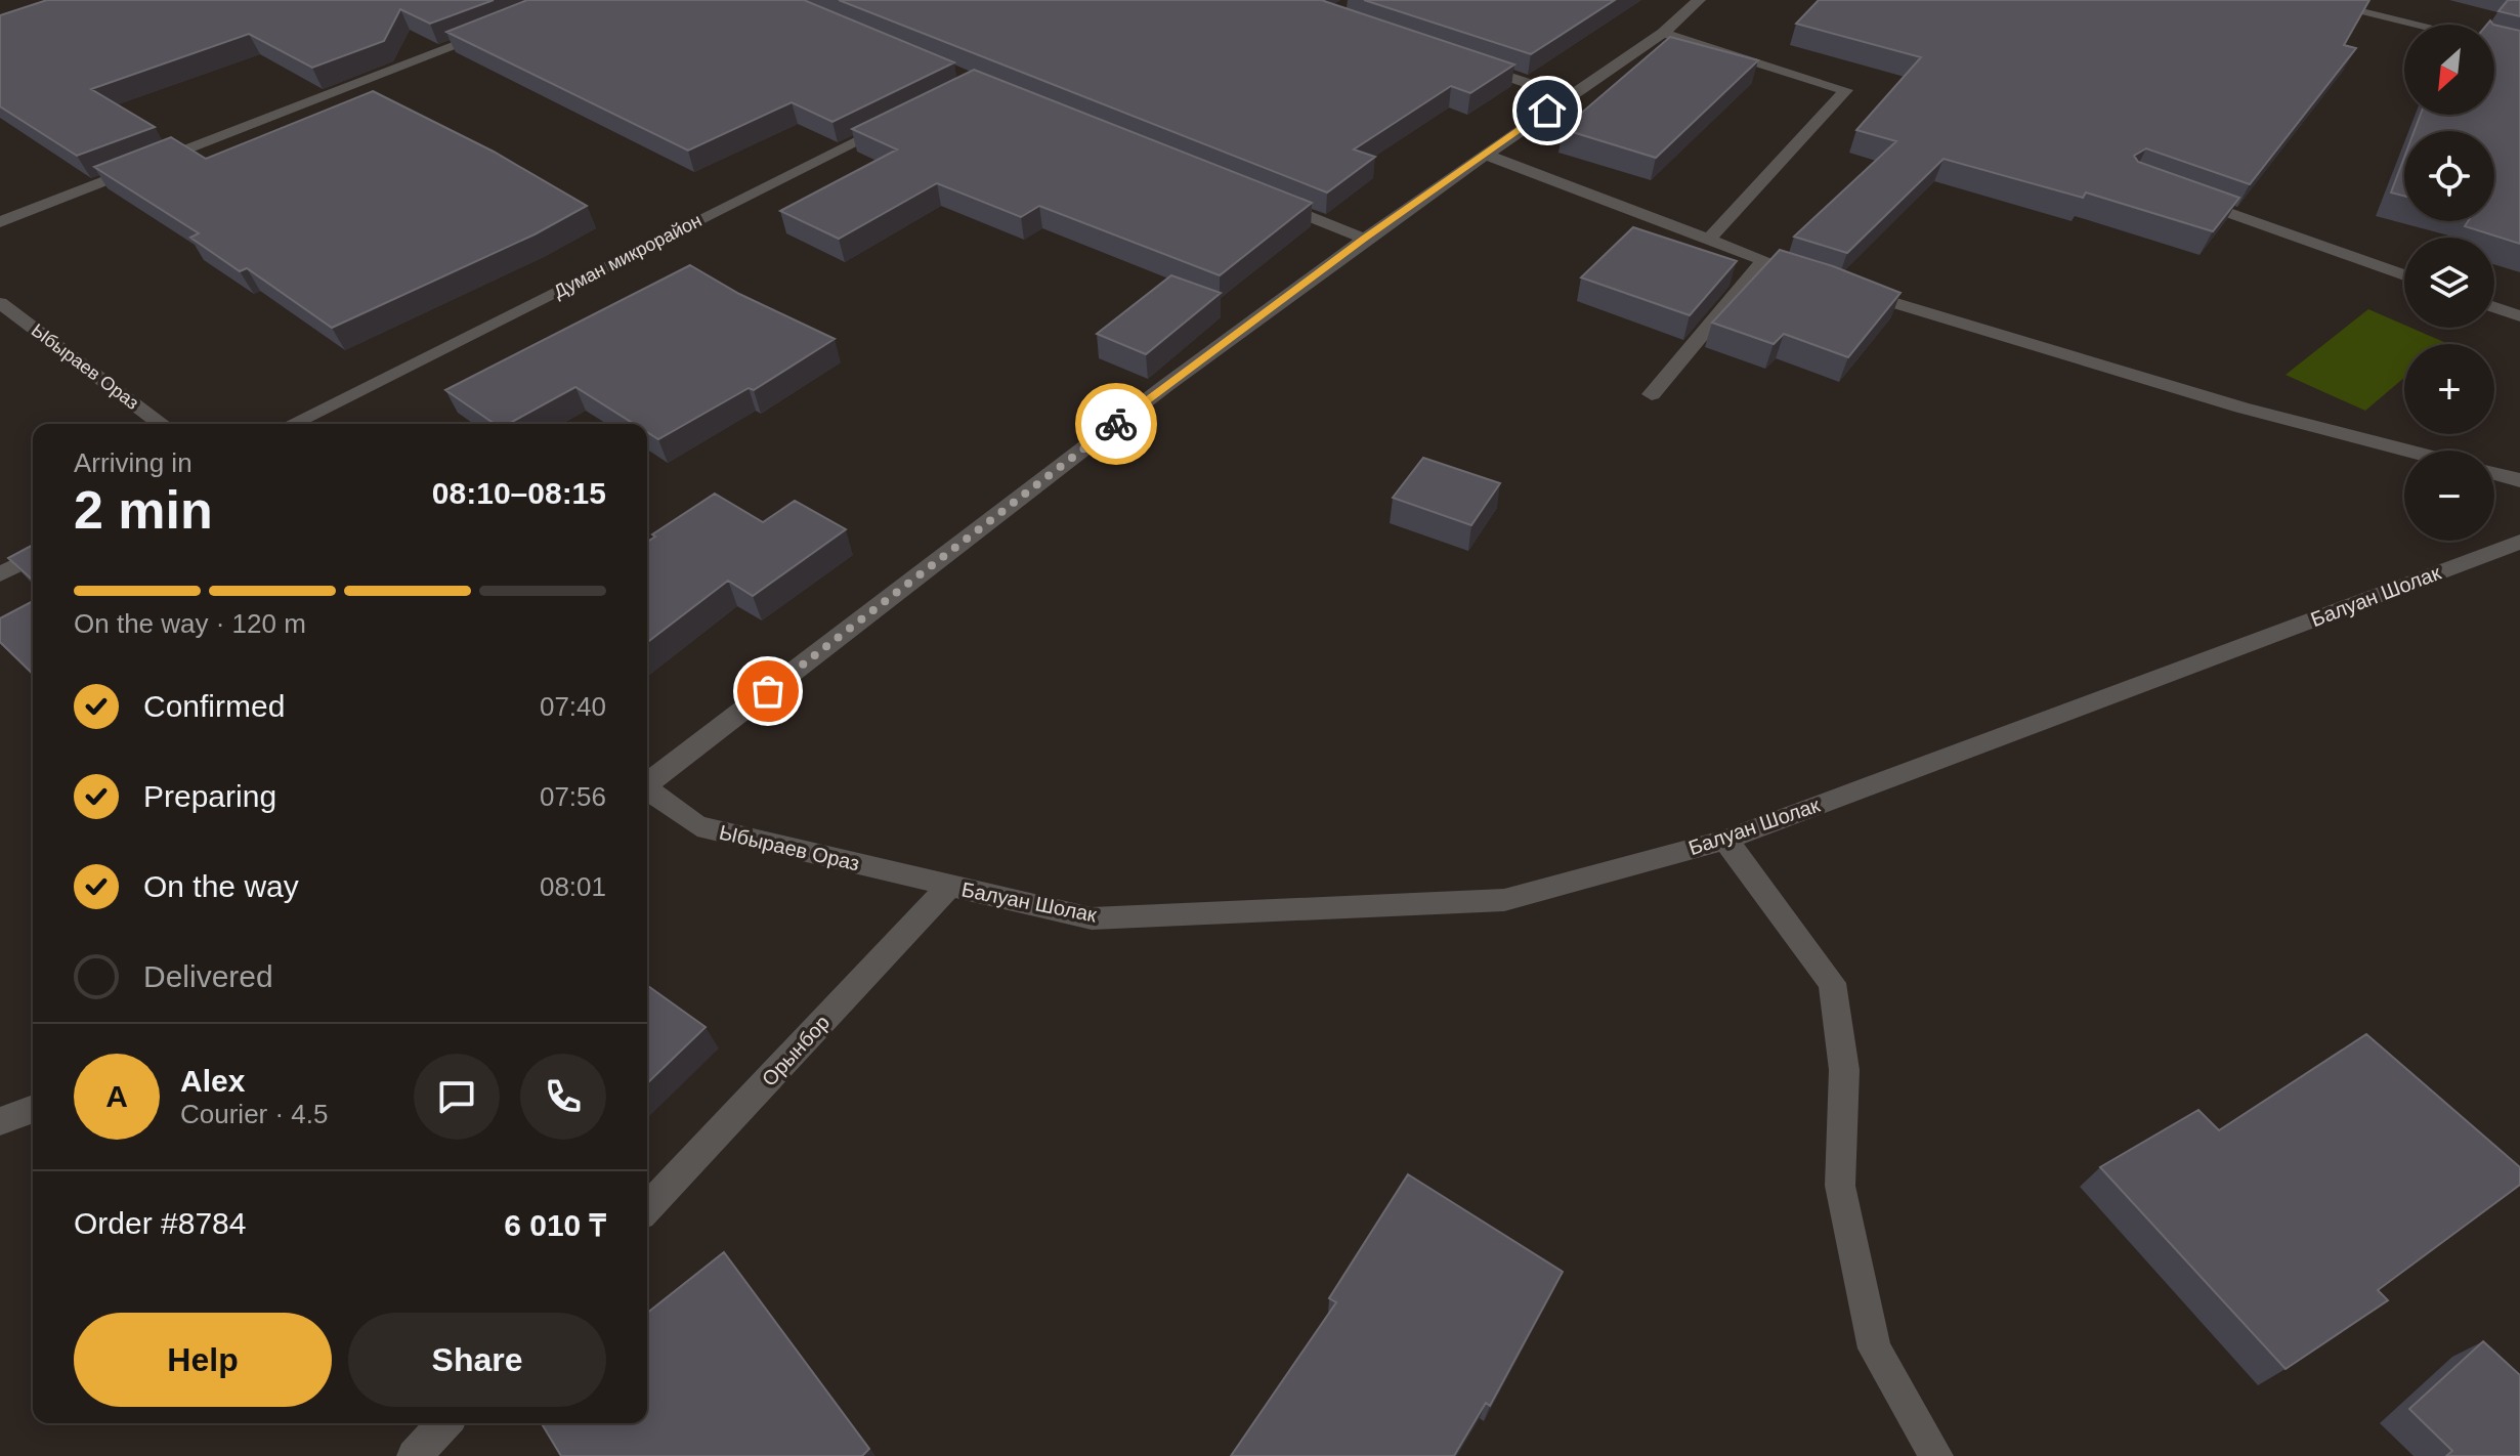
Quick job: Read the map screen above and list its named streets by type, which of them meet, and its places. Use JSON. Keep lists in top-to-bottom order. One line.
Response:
{"streets":{"street":["Думан микрорайон","Ыбыраев Ораз","Балуан Шолак","Орынбор"]},"crossings":[["Ыбыраев Ораз","Балуан Шолак"],["Ыбыраев Ораз","Орынбор"],["Балуан Шолак","Орынбор"]],"north":"bottom left","page":{"map_buttons":["+","−"],"heading":["2 min","Arriving in","08:10–08:15"],"panel":["Alex","Courier · 4.5","Order #8784","6 010 ₸"],"bar":"On the way · 120 m","list":[["Confirmed","07:40"],["Preparing","07:56"],["On the way","08:01"],"Delivered"],"round":"A","buttons":["Help","Share"]}}
